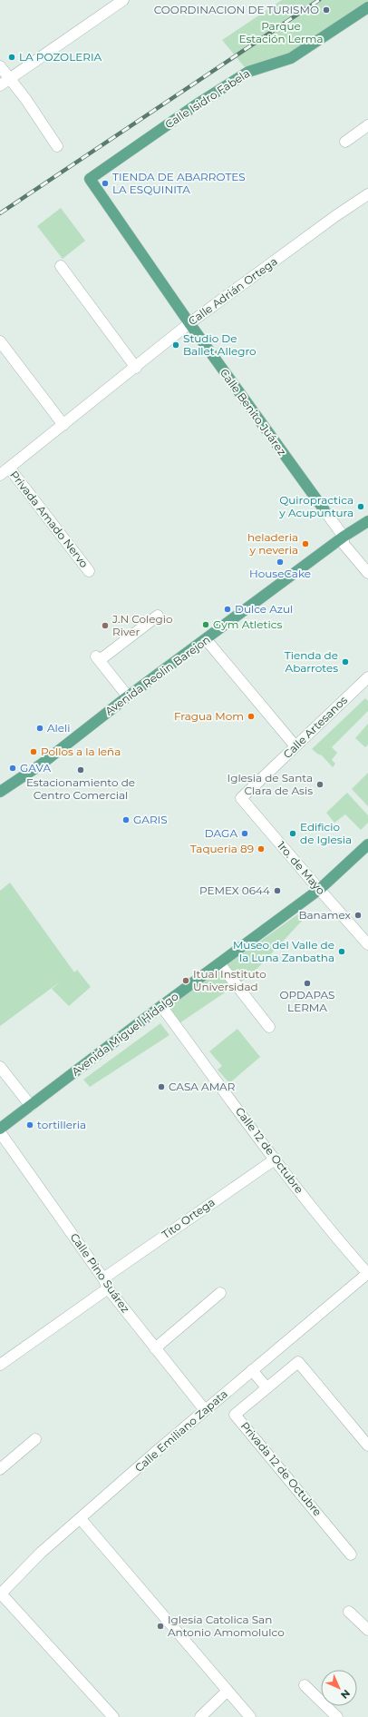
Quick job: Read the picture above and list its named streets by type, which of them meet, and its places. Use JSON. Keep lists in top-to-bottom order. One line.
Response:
{"streets":{"main road":["Calle Isidro Fabela","Calle Benito Juárez","Avenida Reolin Barejon","Avenida Miguel Hidalgo"],"street":["Calle Adrián Ortega","Privada Amado Nervo","Calle Artesanos","1ro. de Mayo","Calle 12 de Octubre","Tito Ortega","Calle Pino Suárez","Calle Emiliano Zapata","Privada 12 de Octubre"]},"crossings":[["Calle Isidro Fabela","Calle Benito Juárez"],["Calle Adrián Ortega","Calle Benito Juárez"],["Calle Adrián Ortega","Privada Amado Nervo"],["Calle Benito Juárez","Avenida Reolin Barejon"],["Calle Artesanos","1ro. de Mayo"],["1ro. de Mayo","Avenida Miguel Hidalgo"],["Avenida Miguel Hidalgo","Calle 12 de Octubre"],["Calle 12 de Octubre","Tito Ortega"],["Calle 12 de Octubre","Calle Emiliano Zapata"],["Tito Ortega","Calle Pino Suárez"],["Calle Pino Suárez","Calle Emiliano Zapata"]],"parks":["Parque Estación Lerma"],"places":["COORDINACION DE TURISMO","LA POZOLERIA","TIENDA DE ABARROTES LA ESQUINITA","Studio De Ballet Allegro","Quiropractica y Acupuntura","heladeria y neveria","HouseCake","Dulce Azul","Gym Atletics","J.N Colegio River","Tienda de Abarrotes","Fragua Mom","Aleli","Pollos a la leña","GAVA","Estacionamiento de Centro Comercial","Iglesia de Santa Clara de Asis","GARIS","DAGA","Edificio de Iglesia","Taqueria 89","PEMEX 0644","Banamex","Museo del Valle de la Luna Zanbatha","Itual Instituto Universidad","OPDAPAS LERMA","CASA AMAR","tortilleria","Iglesia Catolica San Antonio Amomolulco"],"north":"bottom right"}
